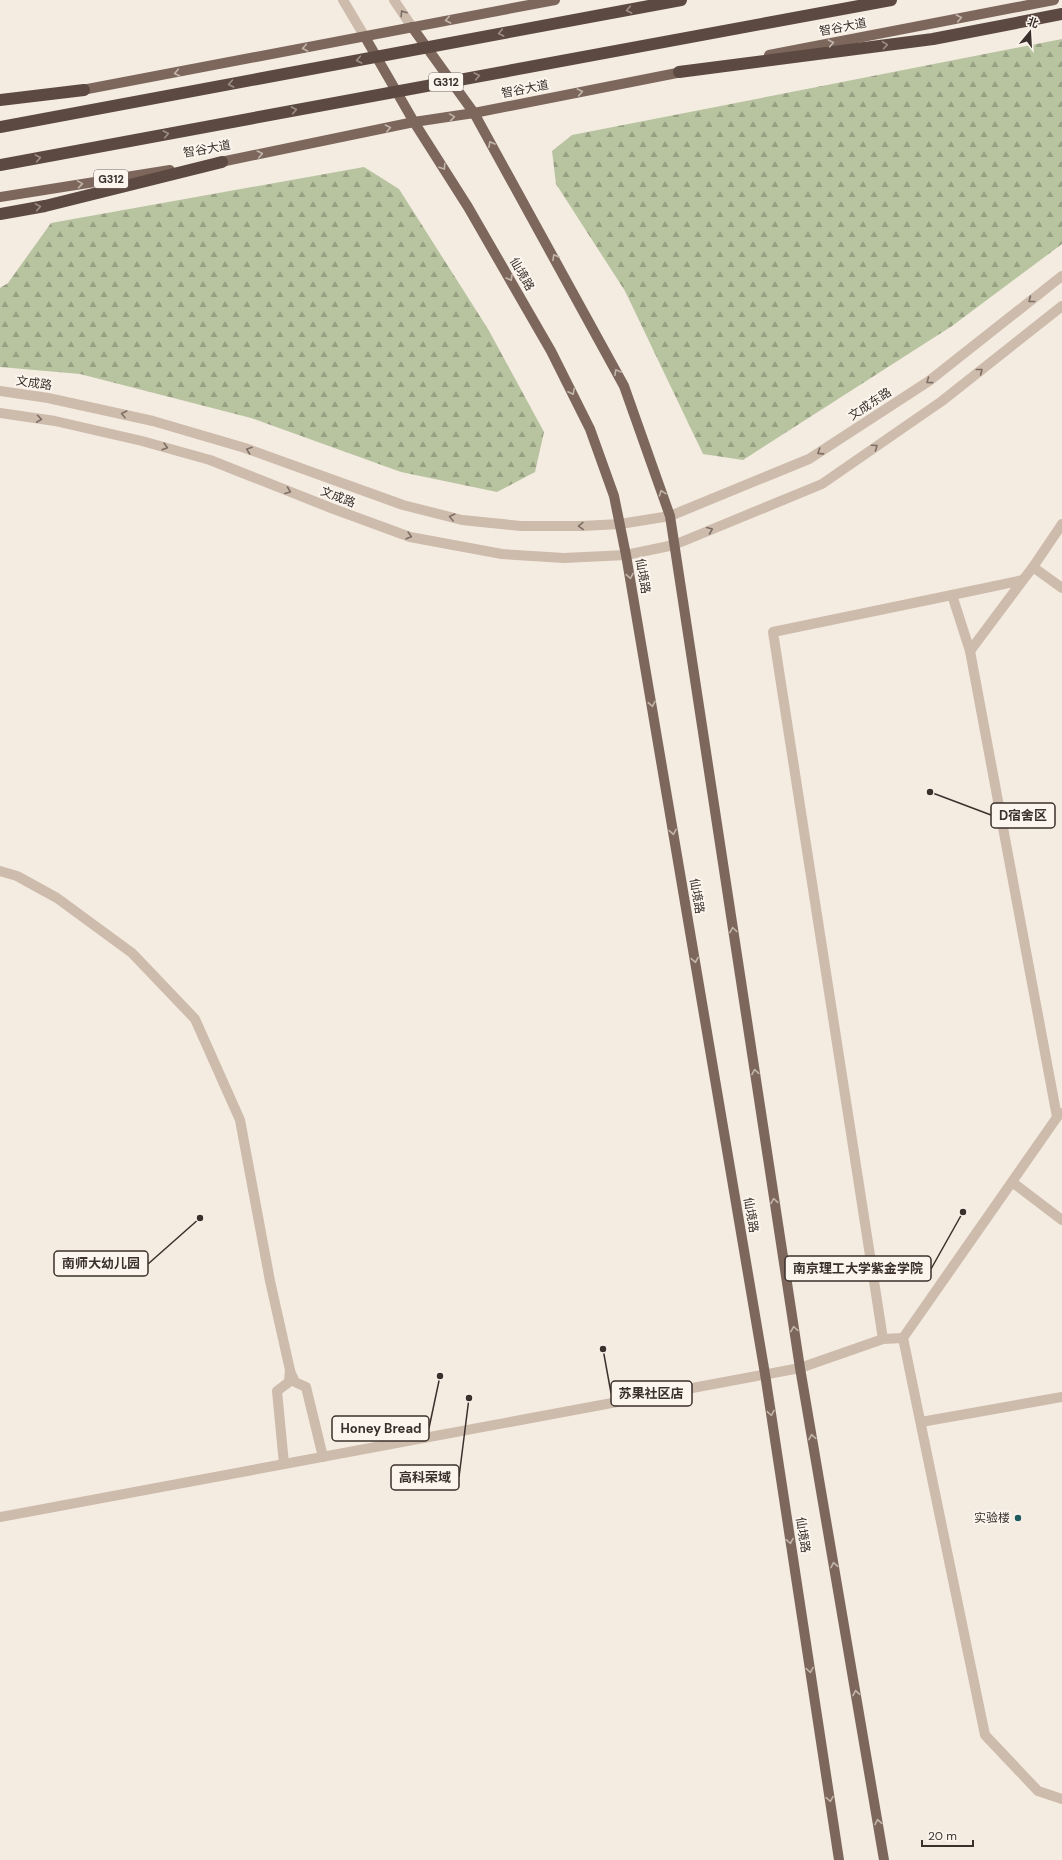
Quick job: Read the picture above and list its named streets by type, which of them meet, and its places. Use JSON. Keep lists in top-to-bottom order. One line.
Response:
{"streets":{"highway":["智谷大道","G312"],"main road":["仙境路"],"street":["文成路","文成东路"]},"crossings":[["智谷大道","仙境路"],["仙境路","文成路"],["仙境路","文成东路"],["文成路","文成东路"]],"places":["D宿舍区","南京理工大学紫金学院","南师大幼儿园","苏果社区店","Honey Bread","高科荣域","实验楼"],"scale_bar":"20 m","north":"top"}
